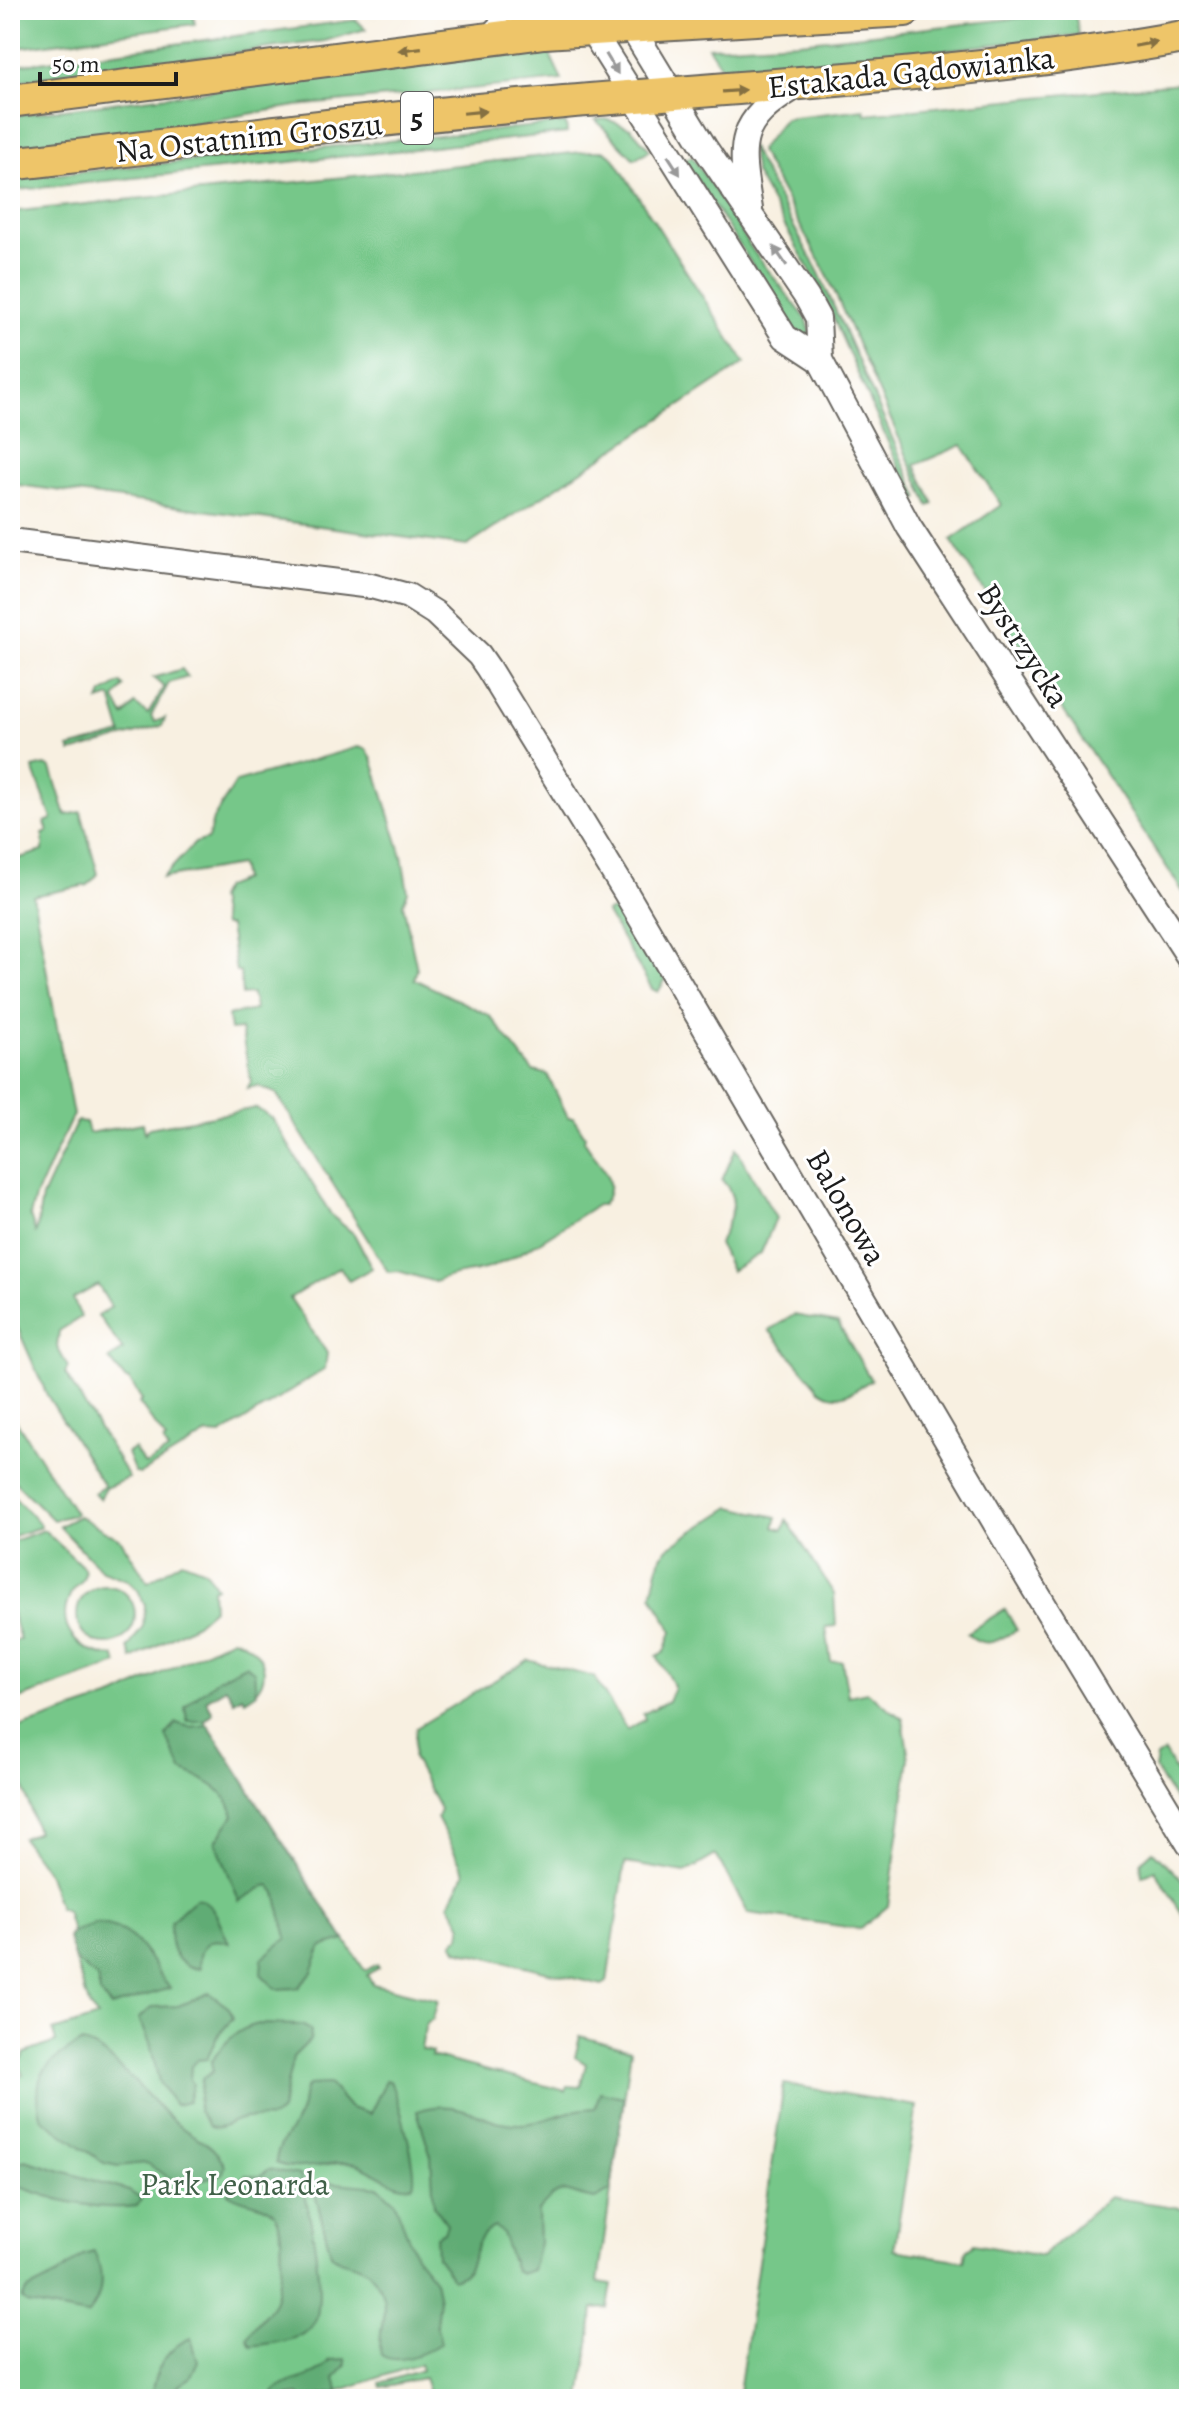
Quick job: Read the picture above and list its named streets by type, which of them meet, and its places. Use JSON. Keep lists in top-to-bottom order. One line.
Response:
{"streets":{"main road":["Estakada Gądowianka","5","Na Ostatnim Groszu"],"street":["Bystrzycka","Balonowa"]},"crossings":[["Estakada Gądowianka","Na Ostatnim Groszu"],["Estakada Gądowianka","Bystrzycka"],["Na Ostatnim Groszu","Bystrzycka"]],"parks":["Park Leonarda"],"scale_bar":"50 m"}
